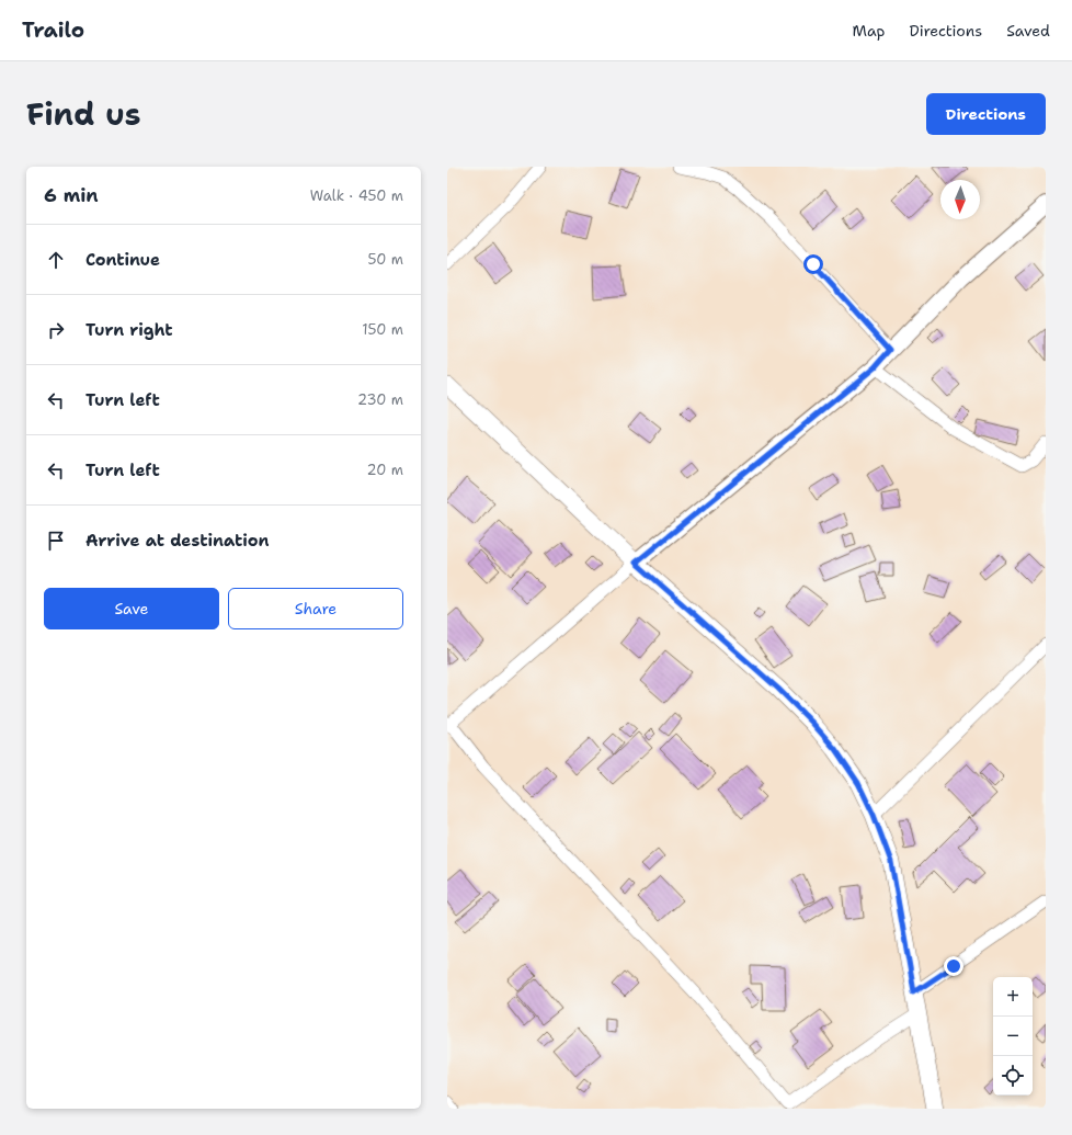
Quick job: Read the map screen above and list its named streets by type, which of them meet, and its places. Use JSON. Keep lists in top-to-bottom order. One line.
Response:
{"north":"bottom","page":{"header":"Trailo","nav":["Map","Directions","Saved"],"title":"Find us","buttons":["Directions",["Save","Share"]],"heading":["6 min","Walk · 450 m"],"list":[["Continue","50 m"],["Turn right","150 m"],["Turn left","230 m"],["Turn left","20 m"],"Arrive at destination"],"map_buttons":["+","−"]}}
